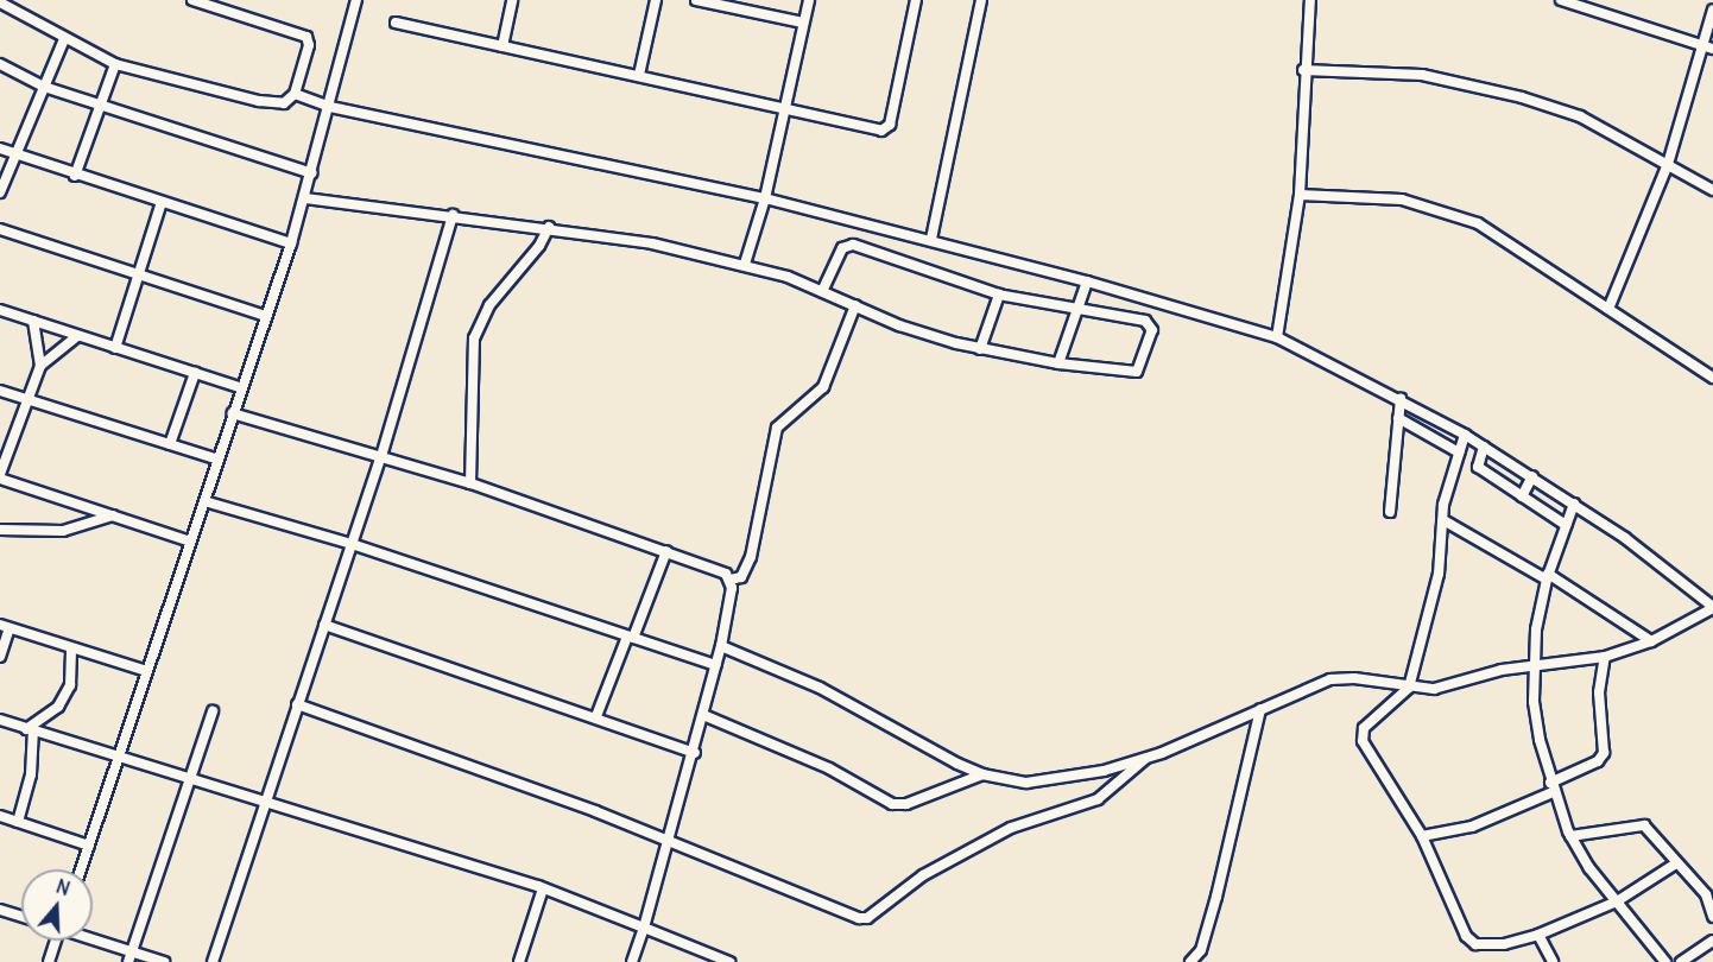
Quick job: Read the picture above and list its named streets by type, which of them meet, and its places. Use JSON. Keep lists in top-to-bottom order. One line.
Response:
{"north":"top"}
